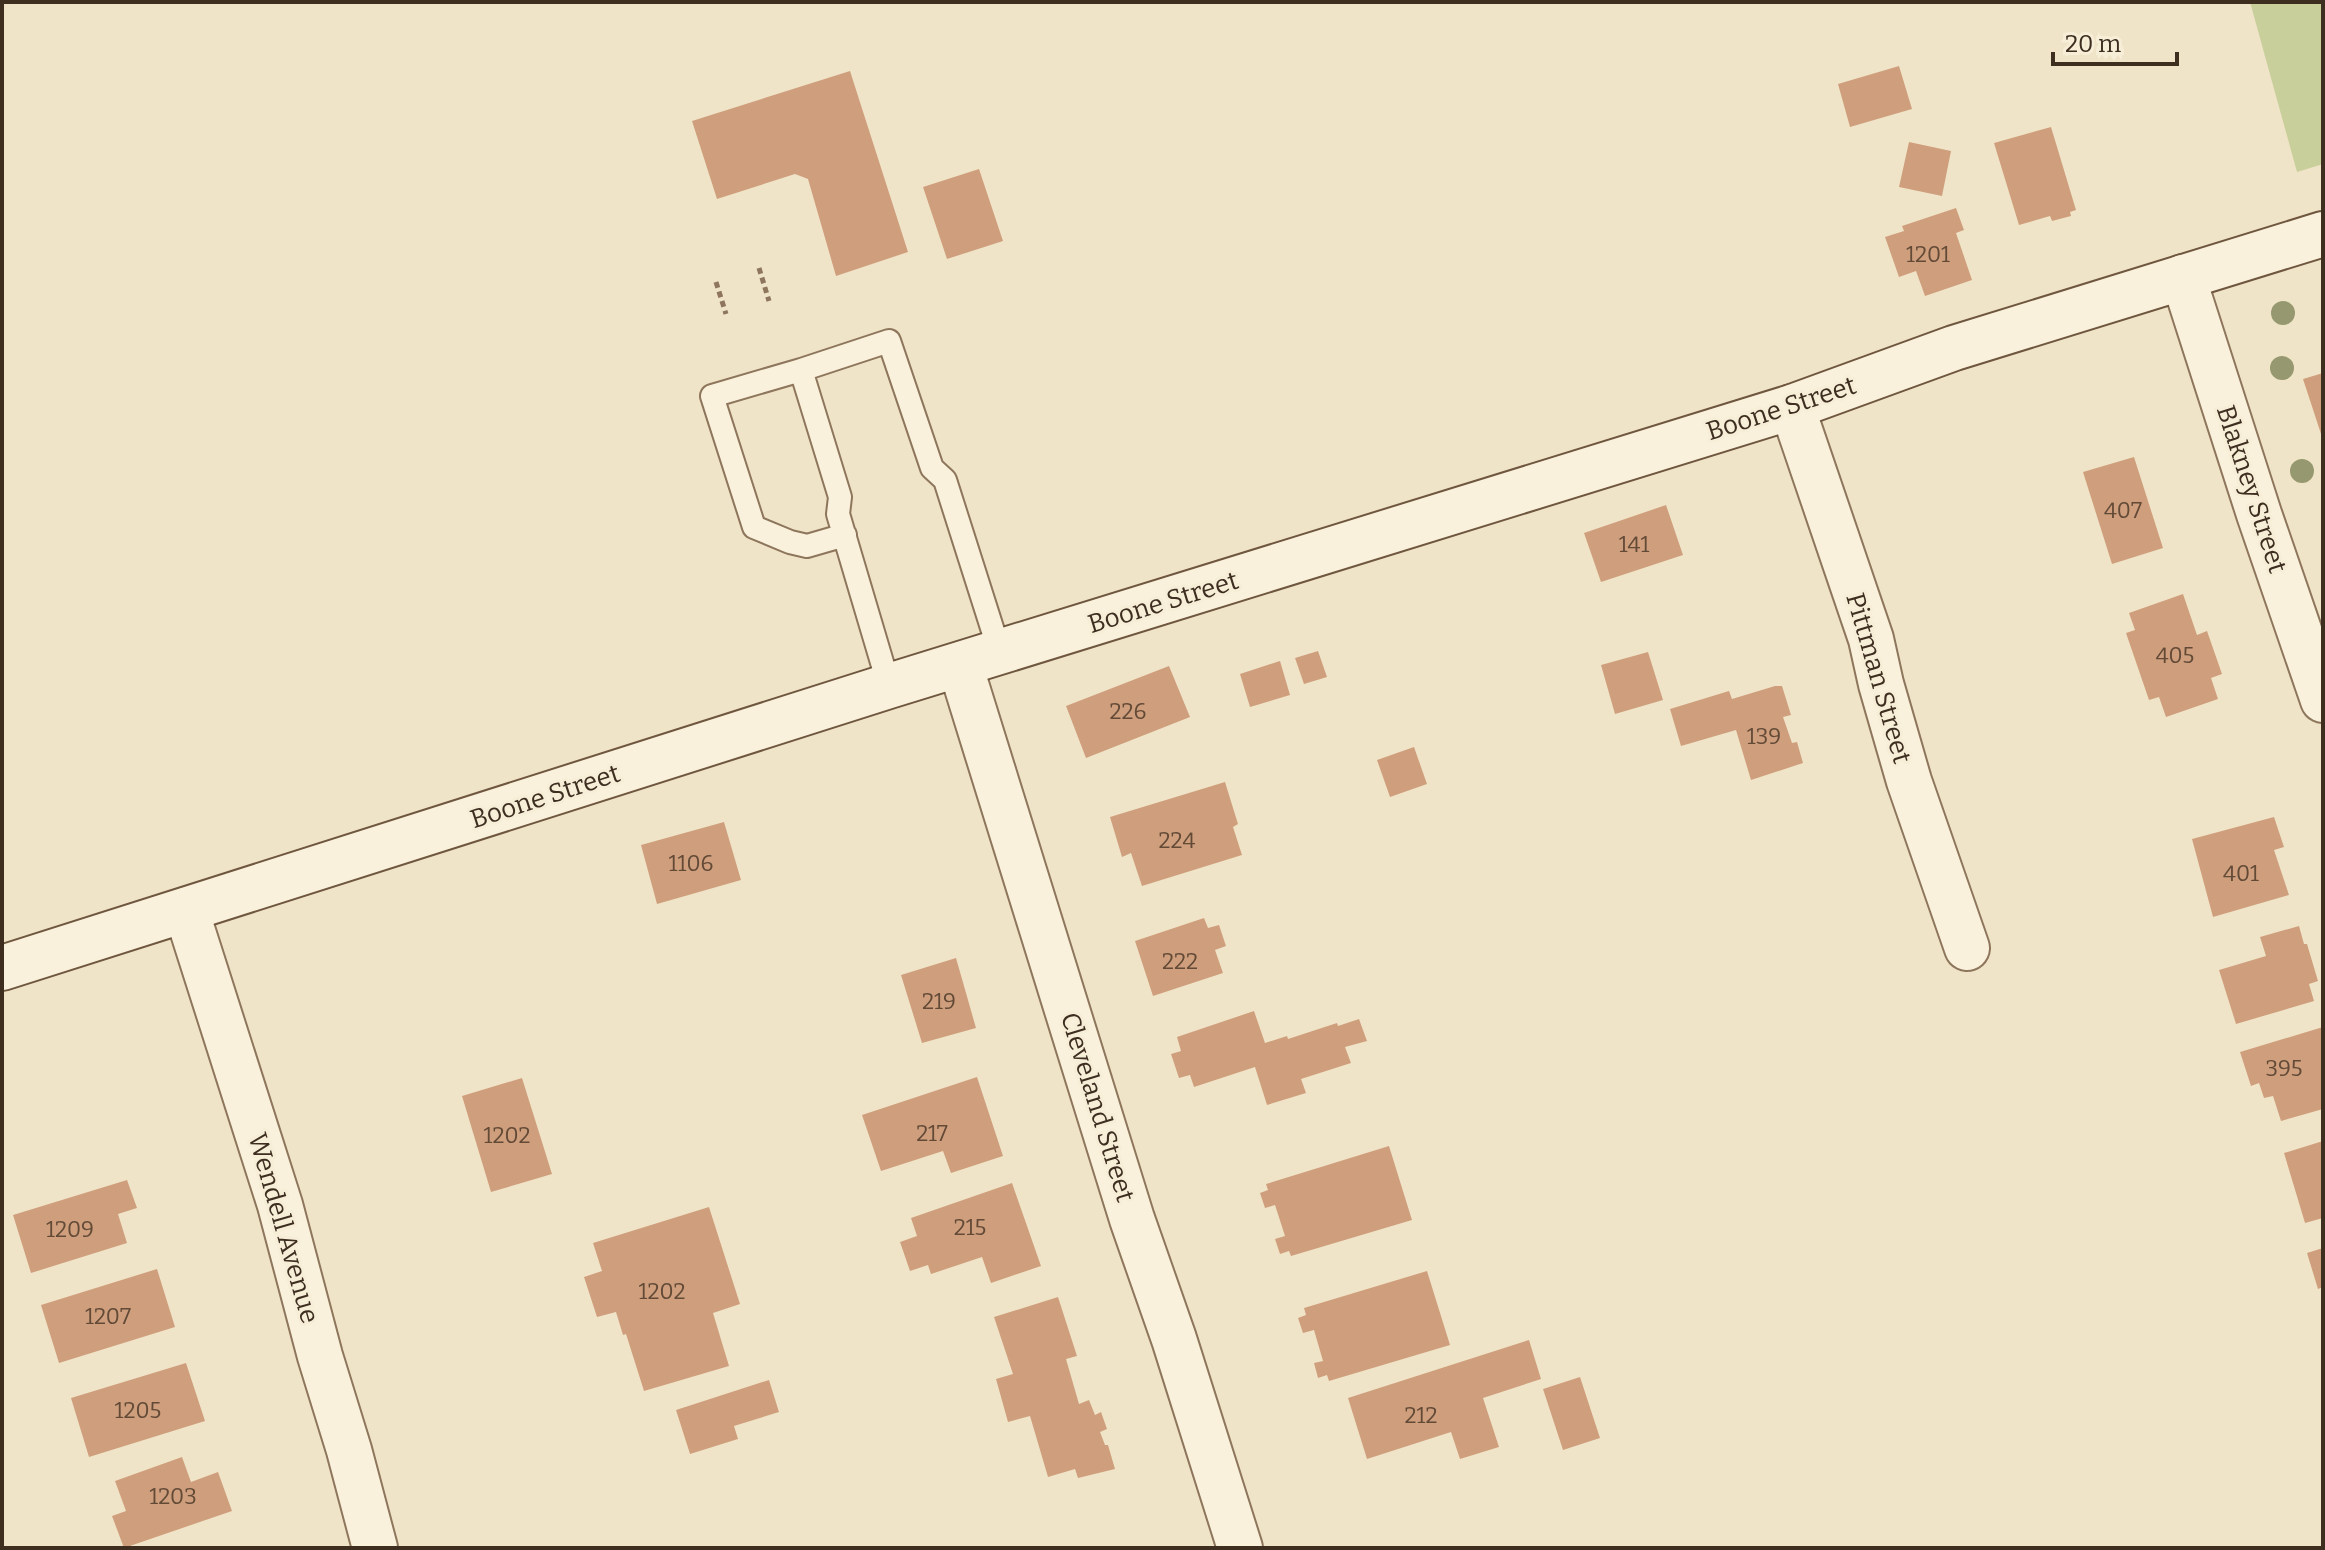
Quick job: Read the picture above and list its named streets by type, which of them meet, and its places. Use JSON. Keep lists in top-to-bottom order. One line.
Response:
{"streets":{"street":["Boone Street","Blakney Street","Pittman Street","Cleveland Street","Wendell Avenue"]},"crossings":[["Boone Street","Blakney Street"],["Boone Street","Pittman Street"],["Boone Street","Cleveland Street"],["Boone Street","Wendell Avenue"]],"house_numbers":["1201","407","141","405","226","139","224","1106","401","222","219","395","217","1202","215","1209","1202","1207","1205","212","1203"],"scale_bar":"20 m"}
